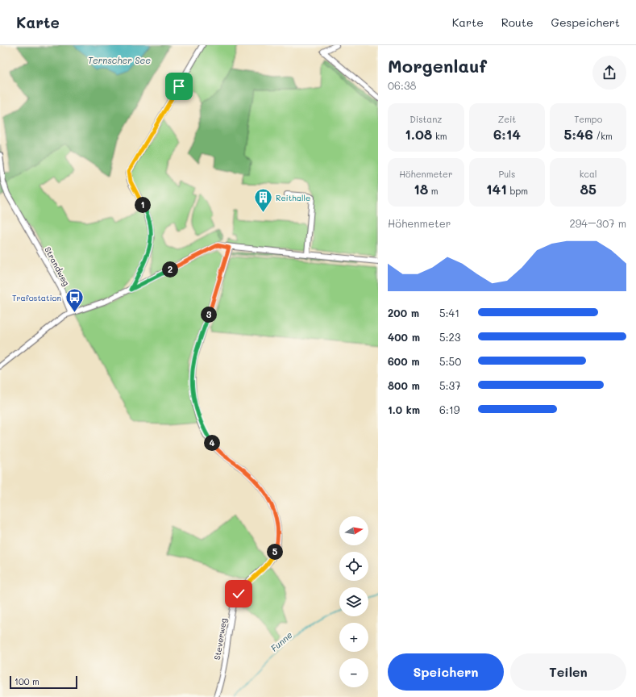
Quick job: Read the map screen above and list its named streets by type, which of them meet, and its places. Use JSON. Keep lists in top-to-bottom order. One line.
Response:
{"streets":{"street":["Strandweg","Steverweg"]},"water":["Ternscher See","Funne"],"places":{"building":["Reithalle"],"bus stop":["Trafostation"]},"scale_bar":"100 m","north":"right","page":{"header":"Karte","nav":["Karte","Route","Gespeichert"],"heading":["Morgenlauf","06:38"],"stats":[["Distanz","1.08 km"],["Zeit","6:14"],["Tempo","5:46 /km"],["Höhenmeter","18 m"],["Puls","141 bpm"],["kcal","85"]],"pins":["1","2","3","4","5"],"chart":["Höhenmeter","294–307 m"],"list":[{"name":"200 m","note":"5:41"},{"name":"400 m","note":"5:23"},{"name":"600 m","note":"5:50"},{"name":"800 m","note":"5:37"},{"name":"1.0 km","note":"6:19"}],"map_buttons":["+","−"],"buttons":["Speichern","Teilen"],"scale":"100 m"}}
